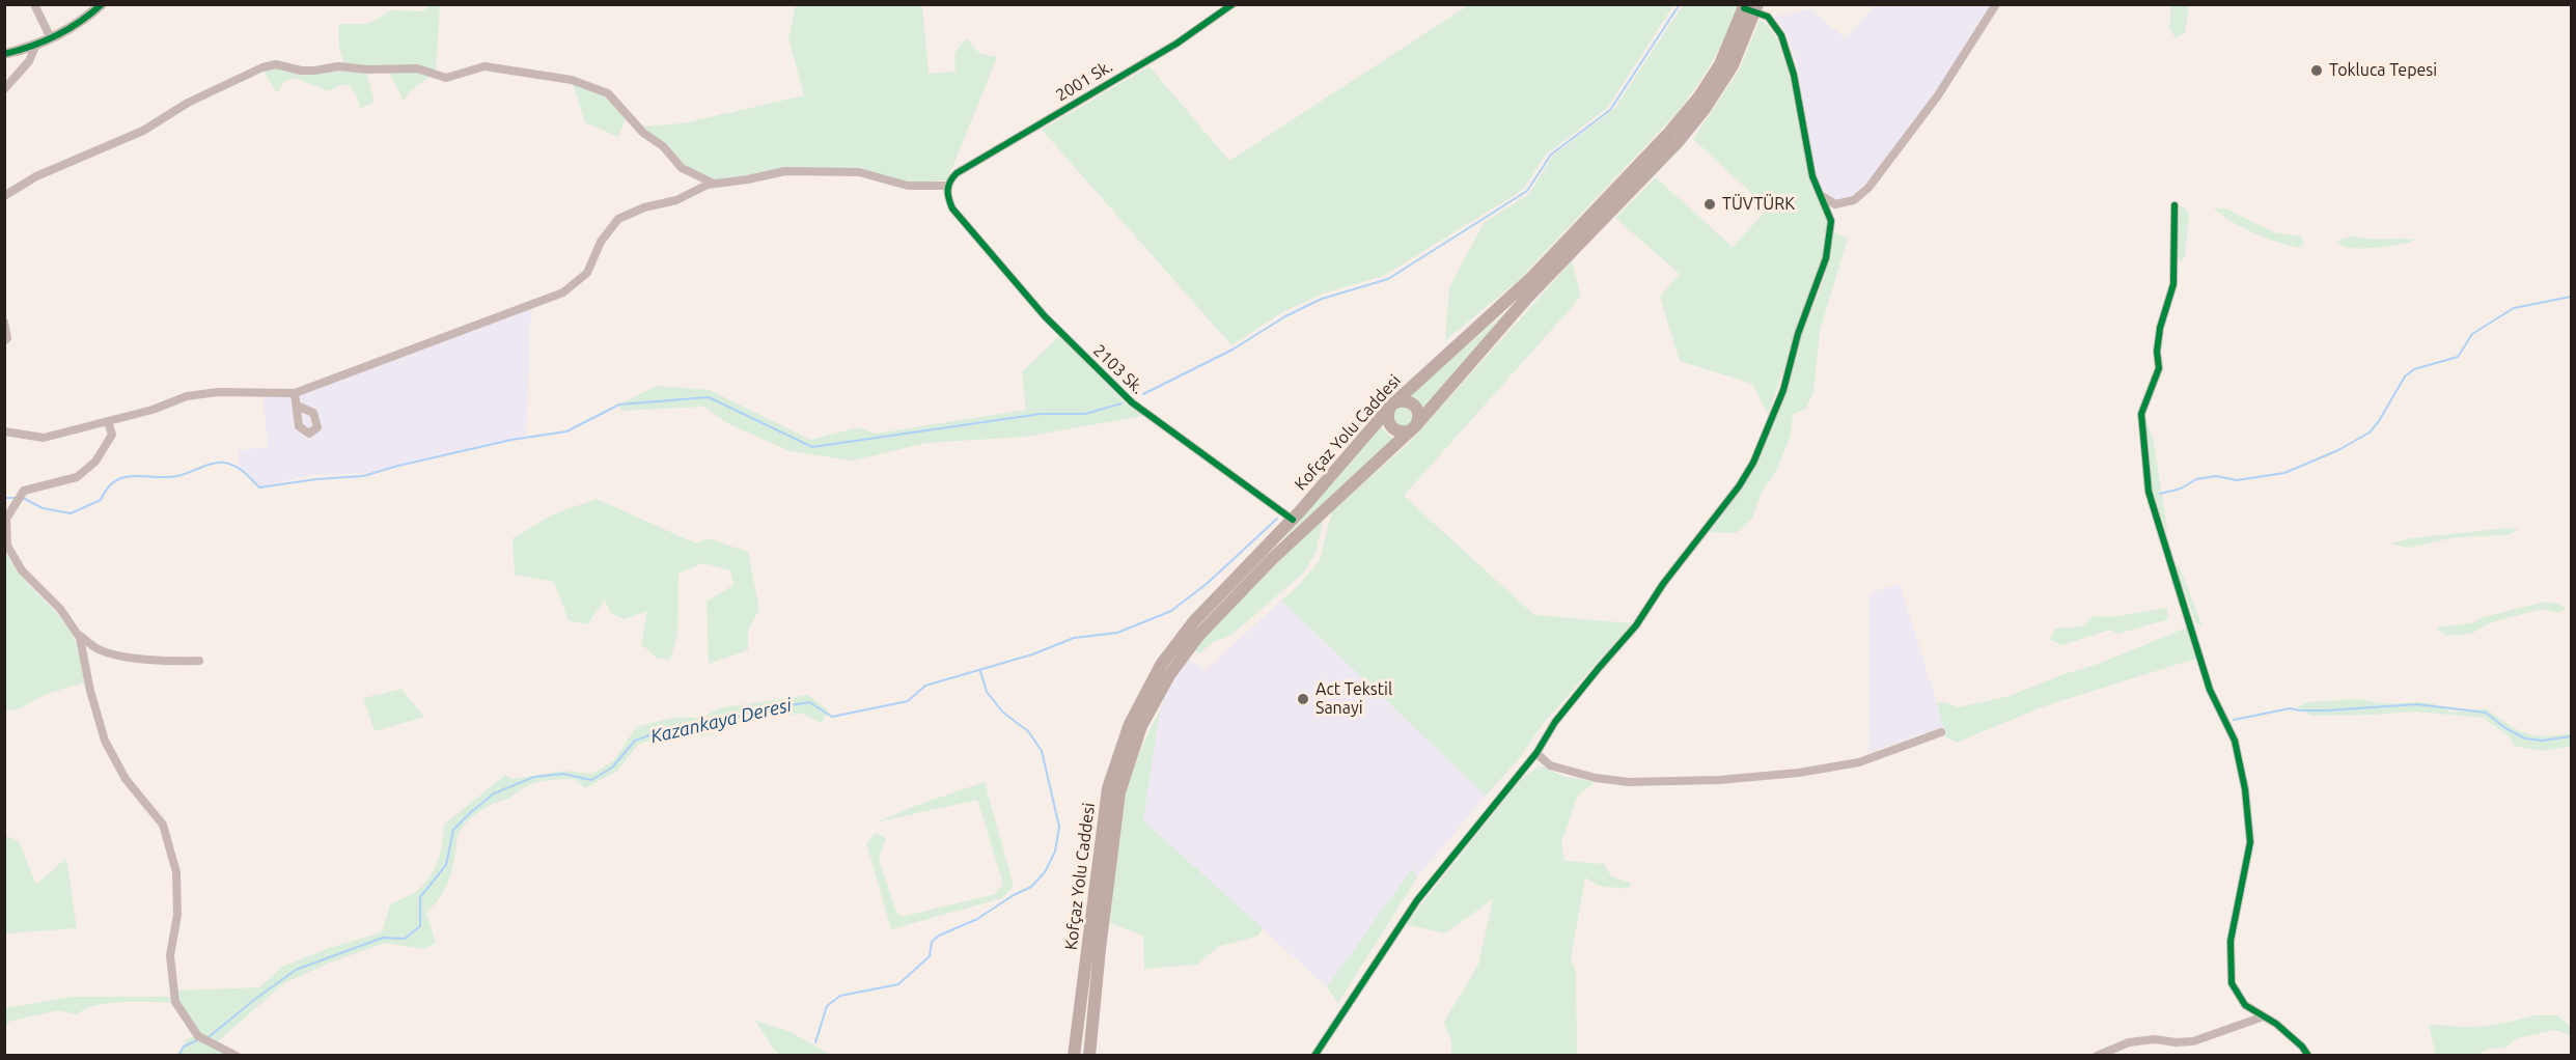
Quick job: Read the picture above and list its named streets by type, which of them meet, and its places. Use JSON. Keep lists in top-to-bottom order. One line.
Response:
{"streets":{"main road":["Kofçaz Yolu Caddesi"],"street":["2001 Sk.","2103 Sk."]},"crossings":[["2001 Sk.","2103 Sk."],["2103 Sk.","Kofçaz Yolu Caddesi"]],"water":["Kazankaya Deresi"],"places":["Tokluca Tepesi","TÜVTÜRK","Act Tekstil Sanayi"]}
